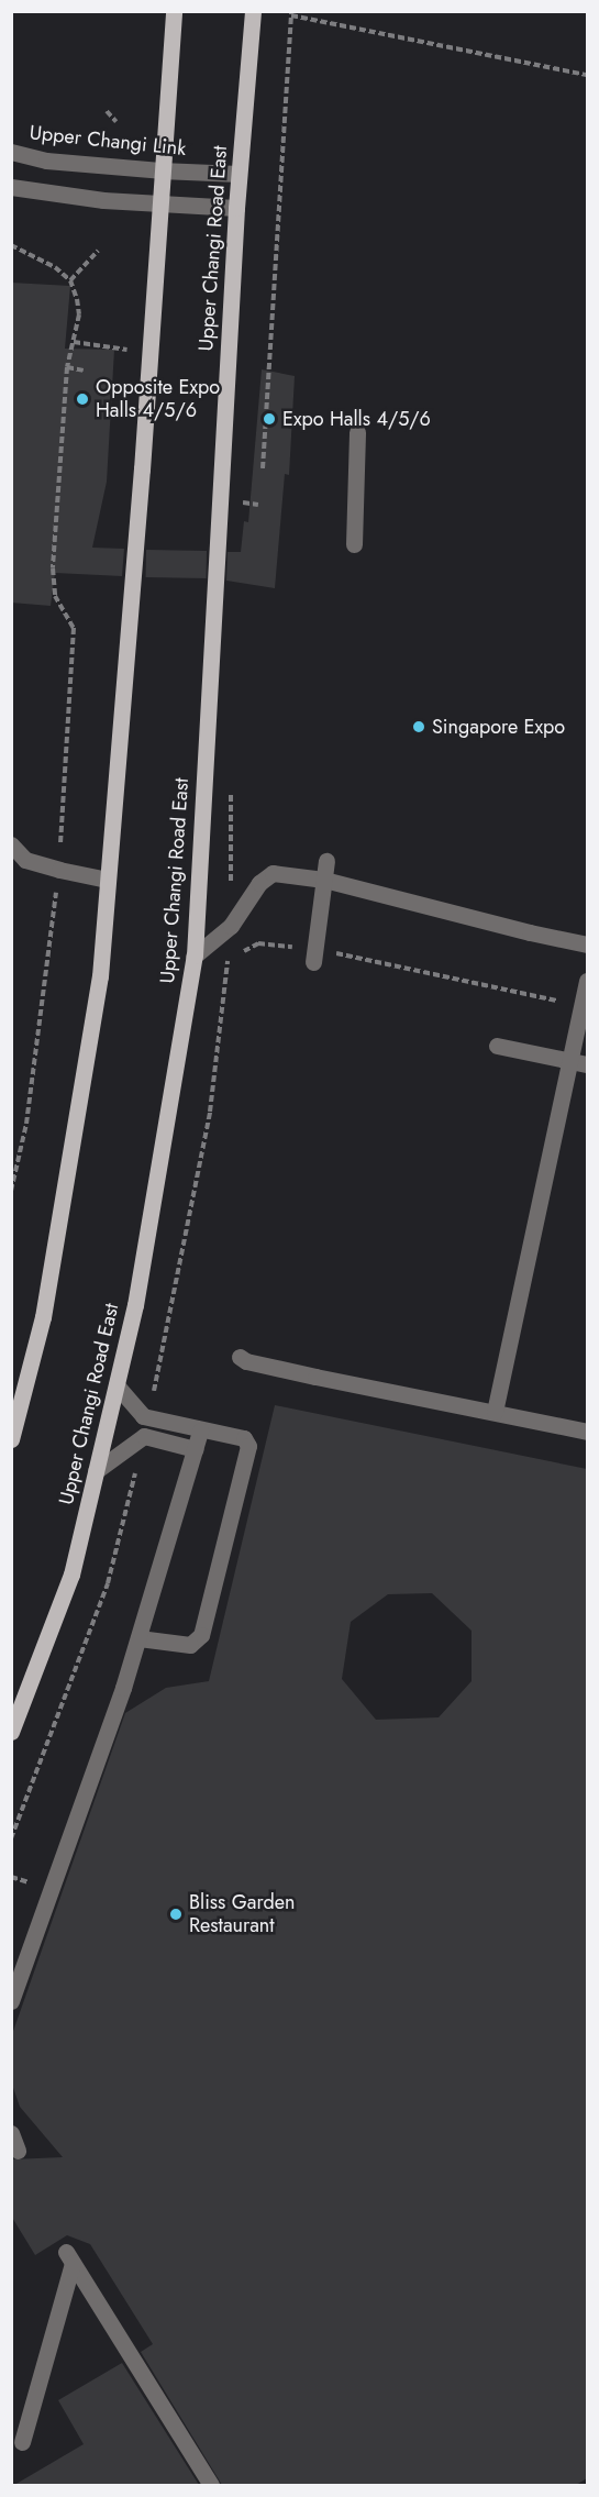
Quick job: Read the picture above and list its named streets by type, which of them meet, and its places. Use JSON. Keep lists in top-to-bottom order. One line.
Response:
{"streets":{"main road":["Upper Changi Road East"],"street":["Upper Changi Link"]},"crossings":[["Upper Changi Link","Upper Changi Road East"]],"places":["Opposite Expo Halls 4/5/6","Expo Halls 4/5/6","Singapore Expo","Bliss Garden Restaurant"]}
